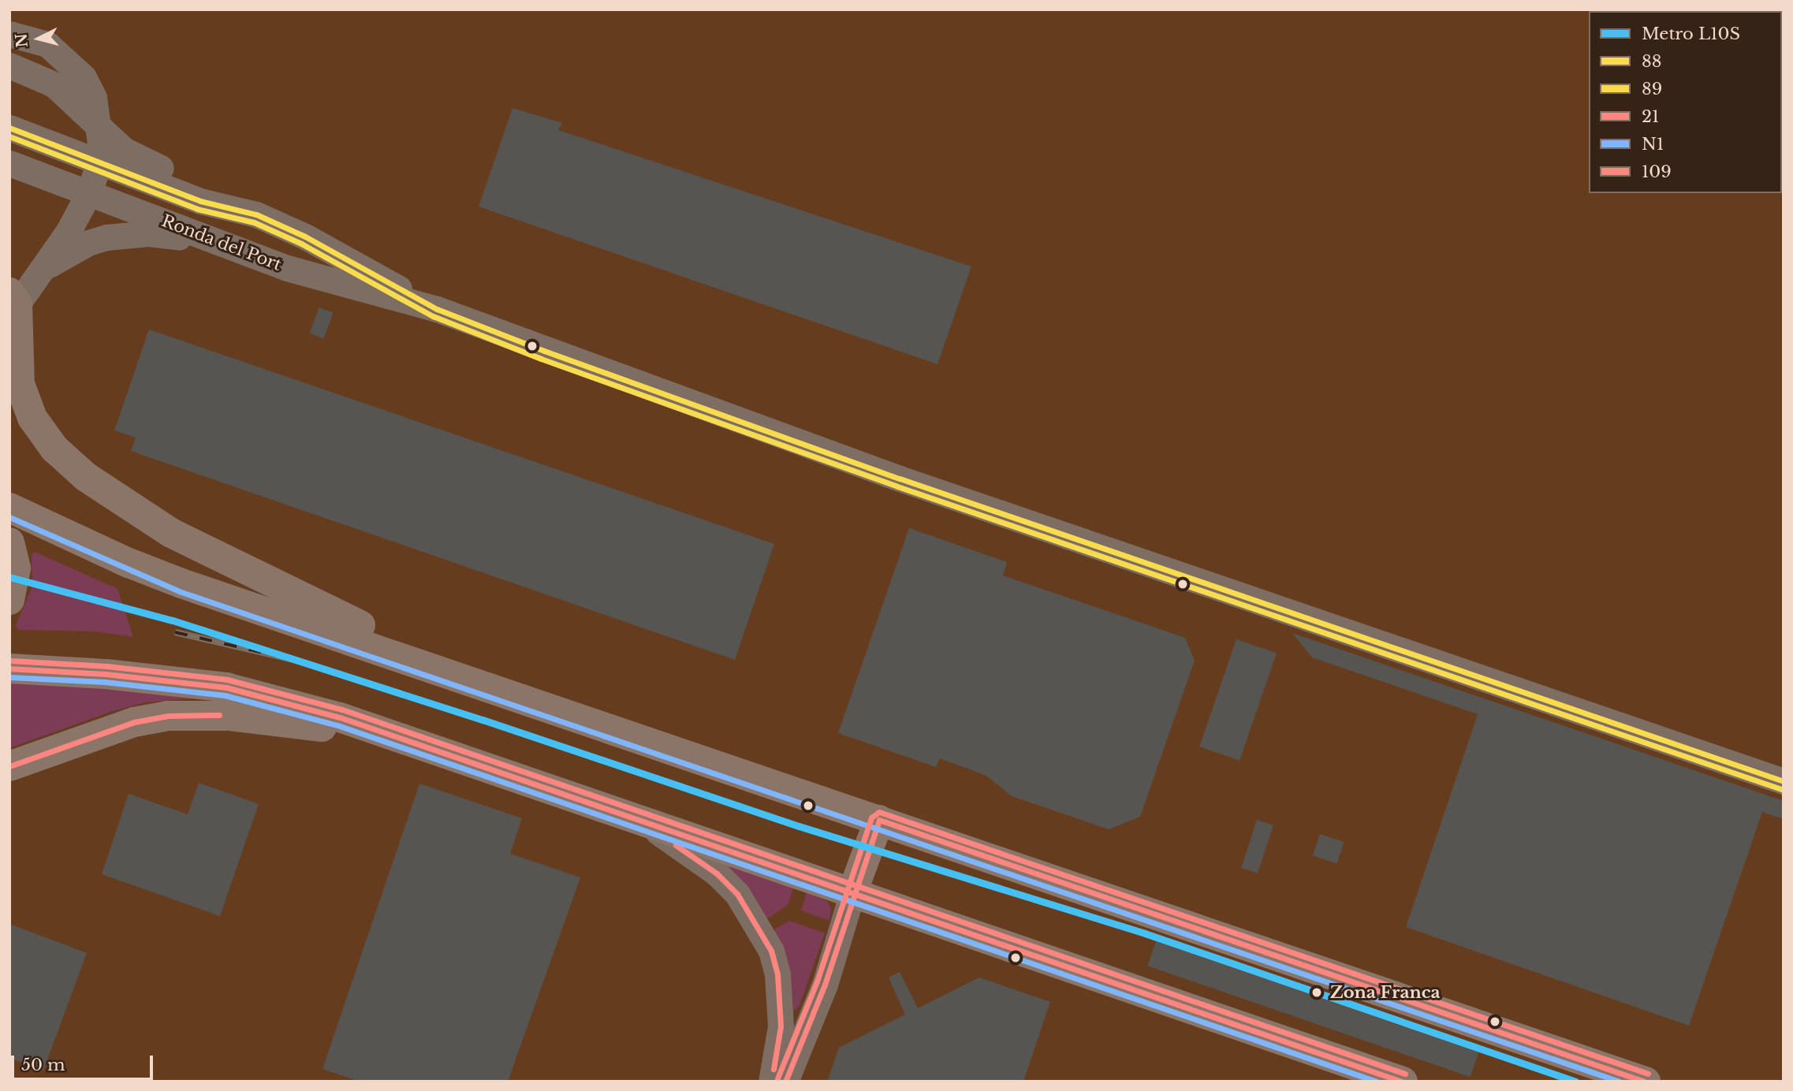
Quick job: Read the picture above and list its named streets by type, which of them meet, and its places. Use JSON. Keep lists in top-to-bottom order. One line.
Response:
{"streets":{"street":["Ronda del Port"]},"places":["Zona Franca"],"lines":["transit line 88","transit line 89","transit line N1","metro line L10S","transit line 109","transit line 21"],"legend":["Metro L10S","88","89","21","N1","109"],"scale_bar":"50 m","north":"left"}
